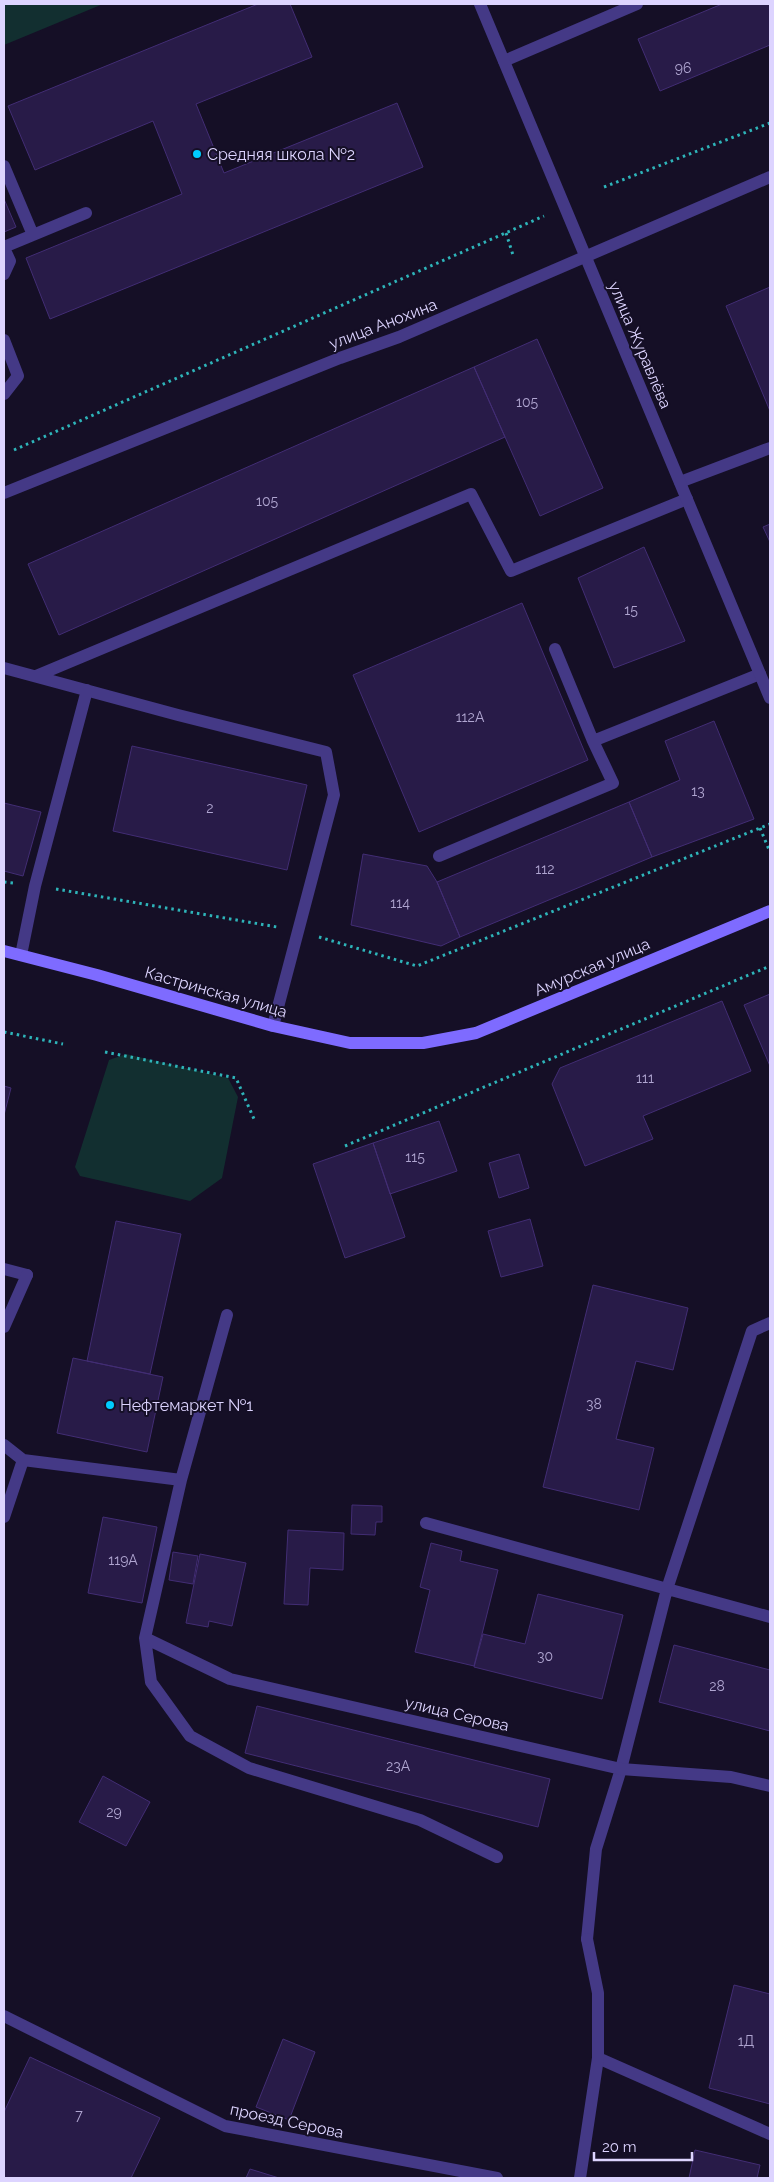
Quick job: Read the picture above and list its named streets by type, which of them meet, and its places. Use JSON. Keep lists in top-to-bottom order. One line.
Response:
{"streets":{"main road":["Амурская улица","Кастринская улица"],"street":["улица Анохина","улица Журавлёва","улица Серова","проезд Серова"]},"crossings":[["улица Анохина","улица Журавлёва"],["Амурская улица","Кастринская улица"]],"places":["Средняя школа №2","Нефтемаркет №1"],"house_numbers":["96","105","105","15","112А","13","2","112","114","111","115","38","119А","30","28","23А","29","1Д","7"],"scale_bar":"20 m"}
